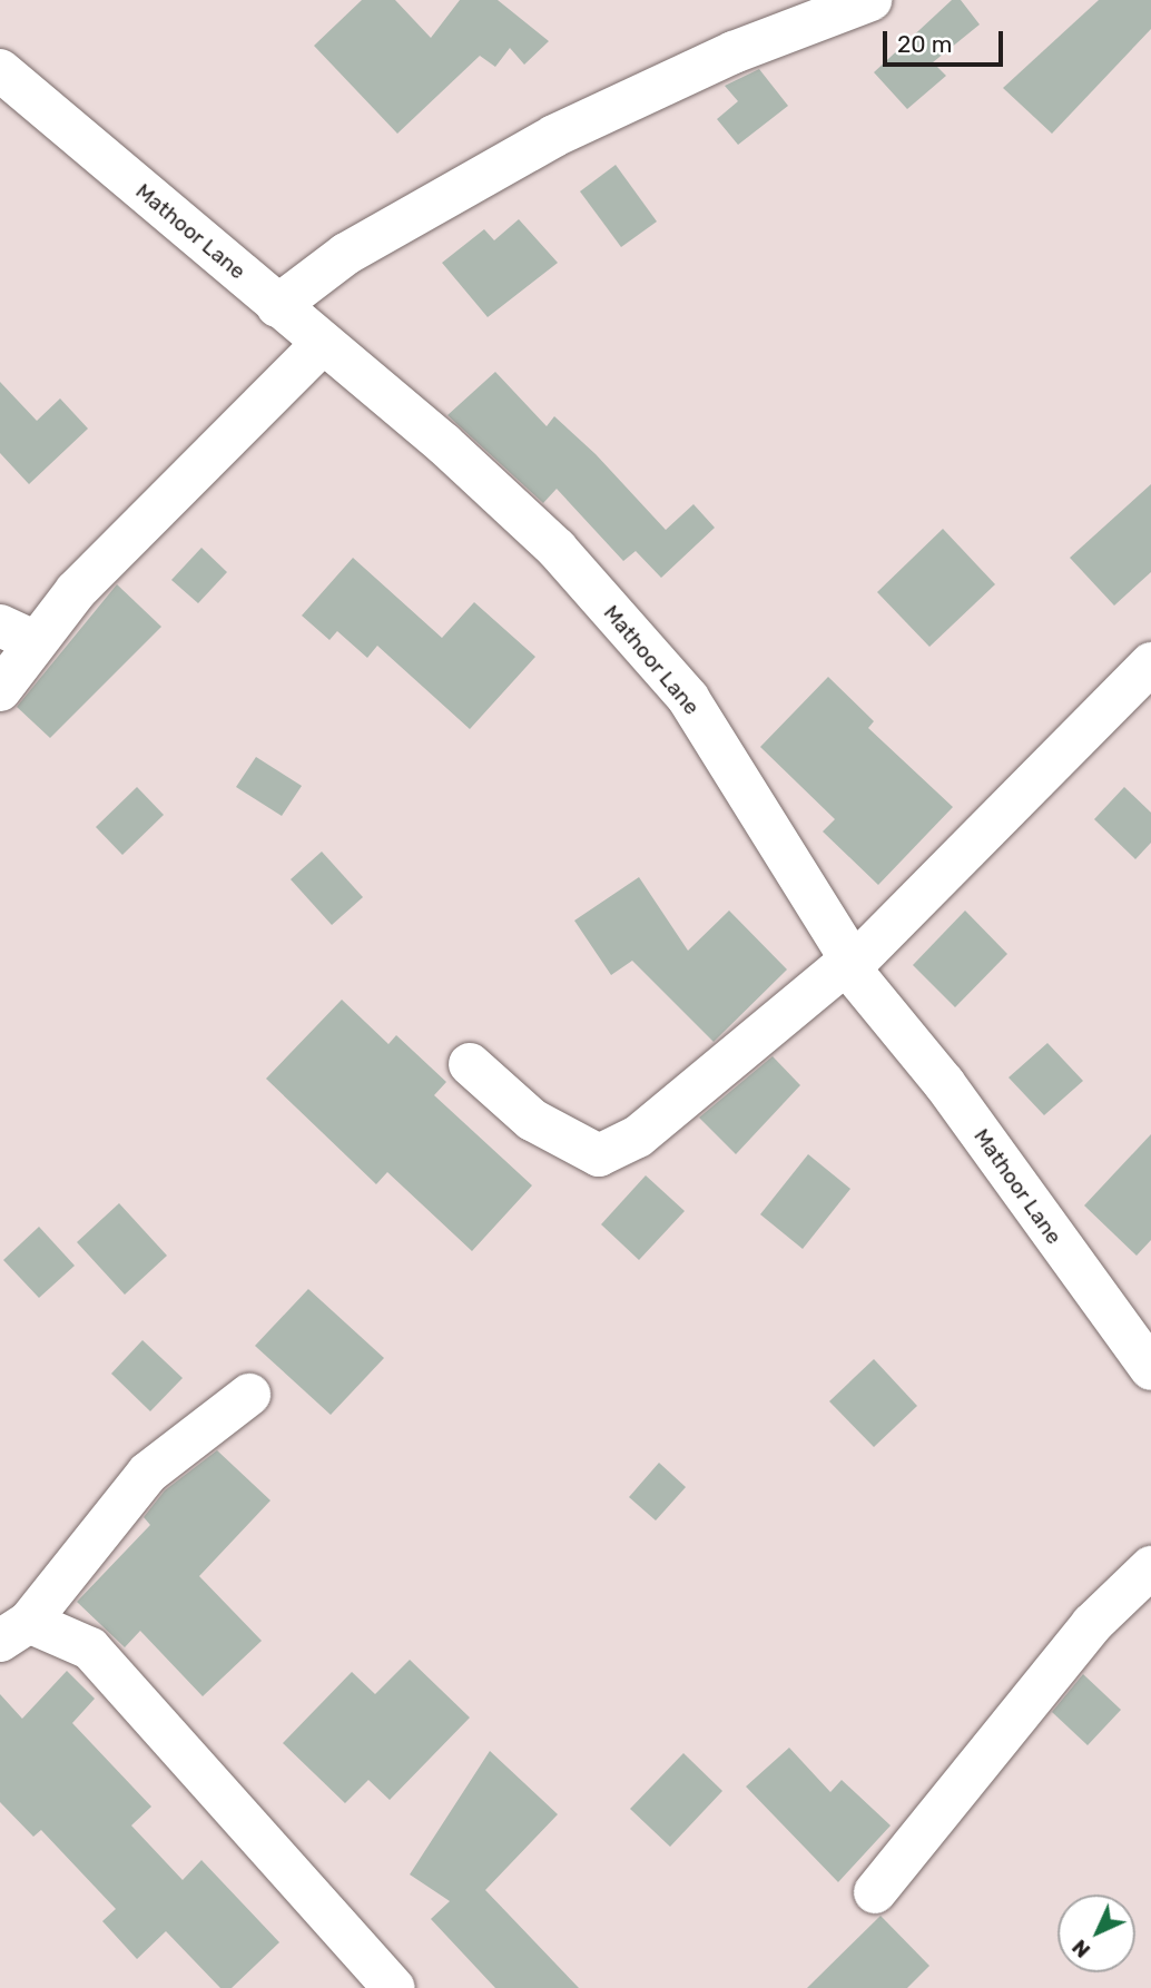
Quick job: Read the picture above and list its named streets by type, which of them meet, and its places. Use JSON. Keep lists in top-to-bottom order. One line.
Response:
{"streets":{"street":["Mathoor Lane"]},"scale_bar":"20 m","north":"bottom left"}
